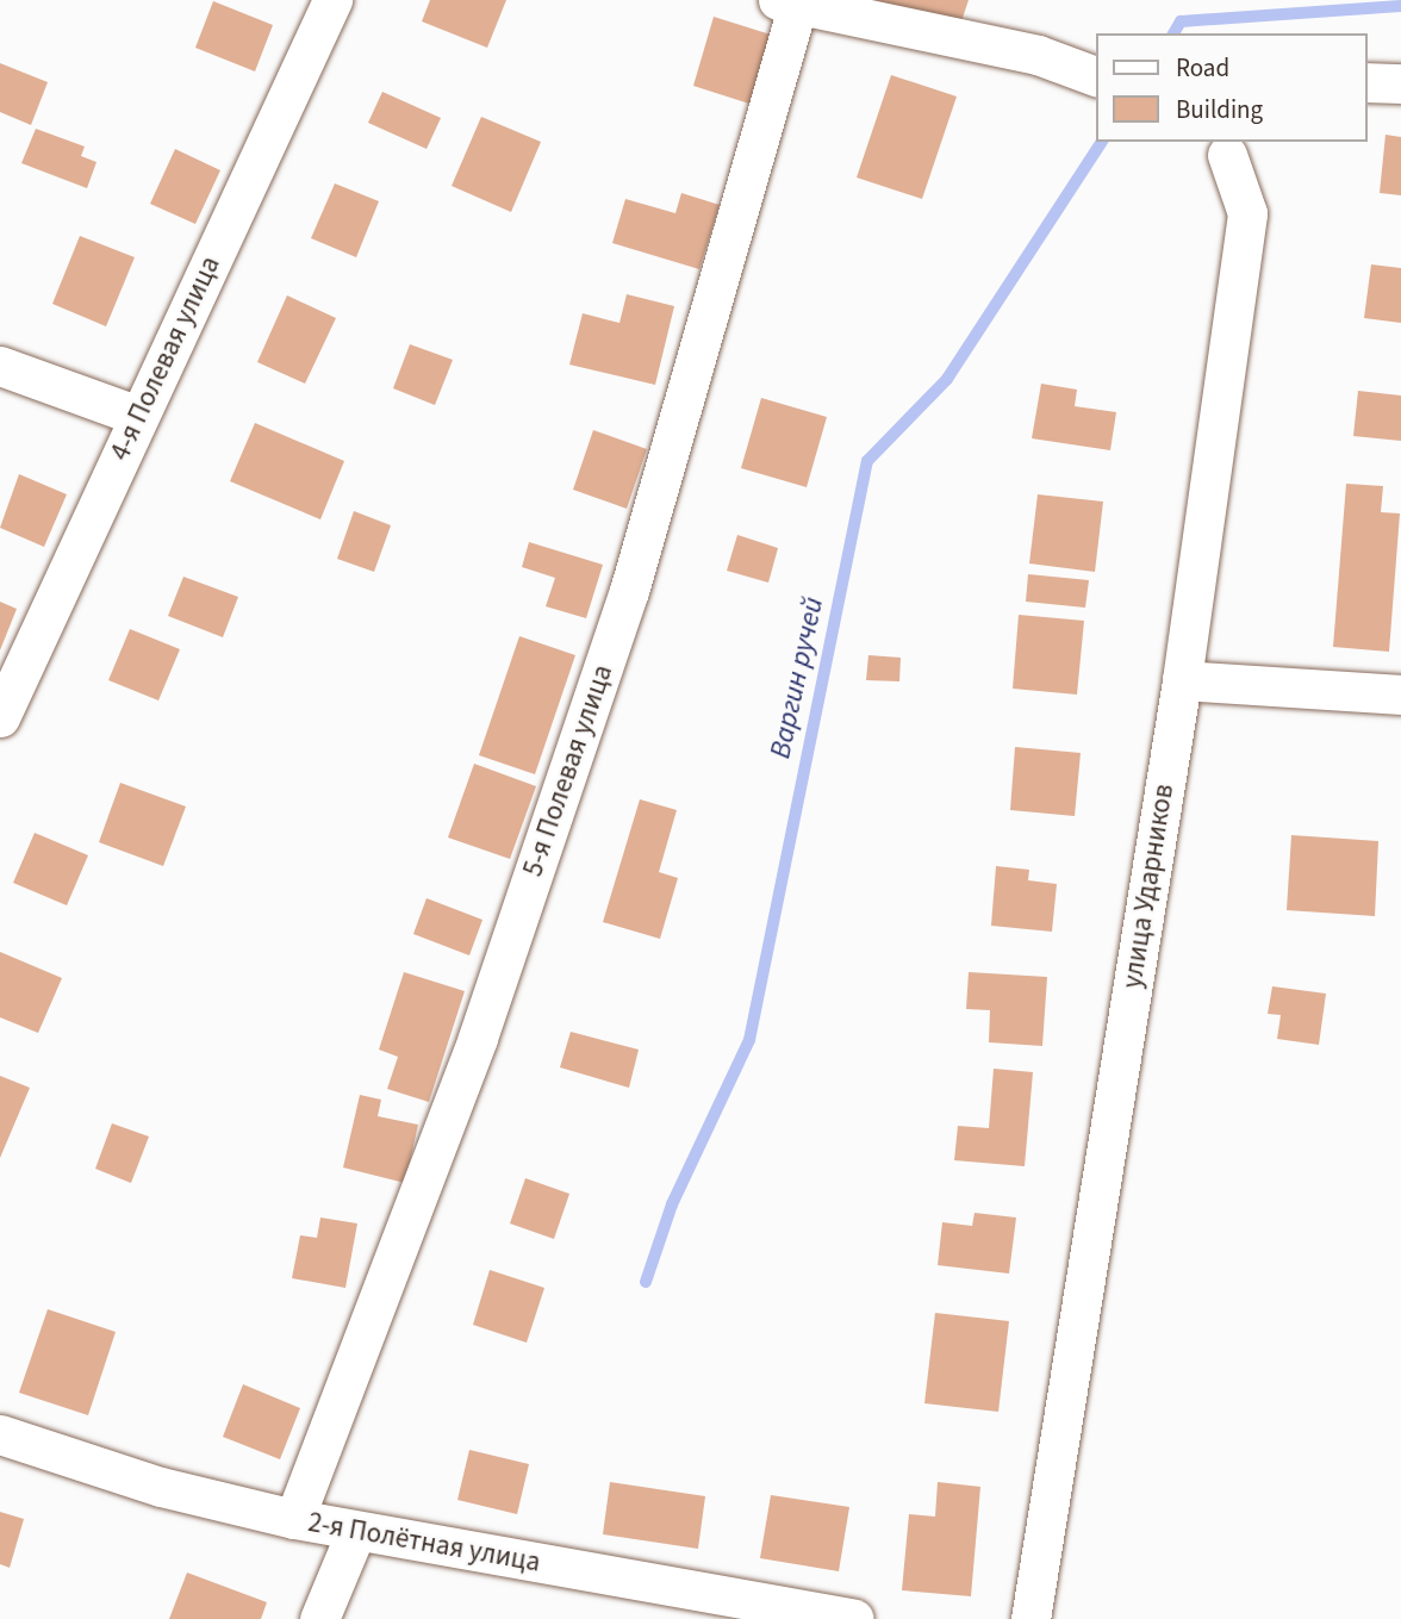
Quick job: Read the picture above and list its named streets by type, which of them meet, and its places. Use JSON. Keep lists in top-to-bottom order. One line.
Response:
{"streets":{"street":["4-я Полевая улица","5-я Полевая улица","улица Ударников","2-я Полётная улица"]},"crossings":[["5-я Полевая улица","2-я Полётная улица"]],"water":["Варгин ручей"],"legend":["Road","Building"]}
